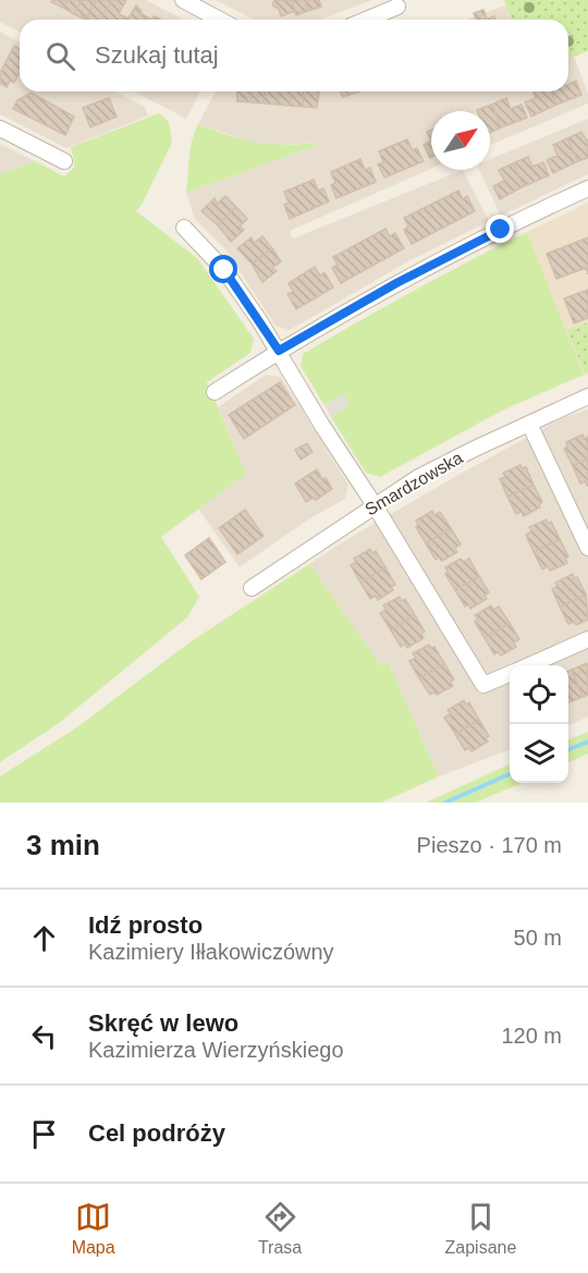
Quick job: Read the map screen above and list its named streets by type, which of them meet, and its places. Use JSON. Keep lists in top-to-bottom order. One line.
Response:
{"streets":{"street":["Smardzowska"]},"north":"top right","page":{"search":"Szukaj tutaj","heading":["3 min","Pieszo · 170 m"],"list":[["Idź prosto","Kazimiery Iłłakowiczówny","50 m"],["Skręć w lewo","Kazimierza Wierzyńskiego","120 m"],"Cel podróży"],"nav":["Mapa","Trasa","Zapisane"]}}
